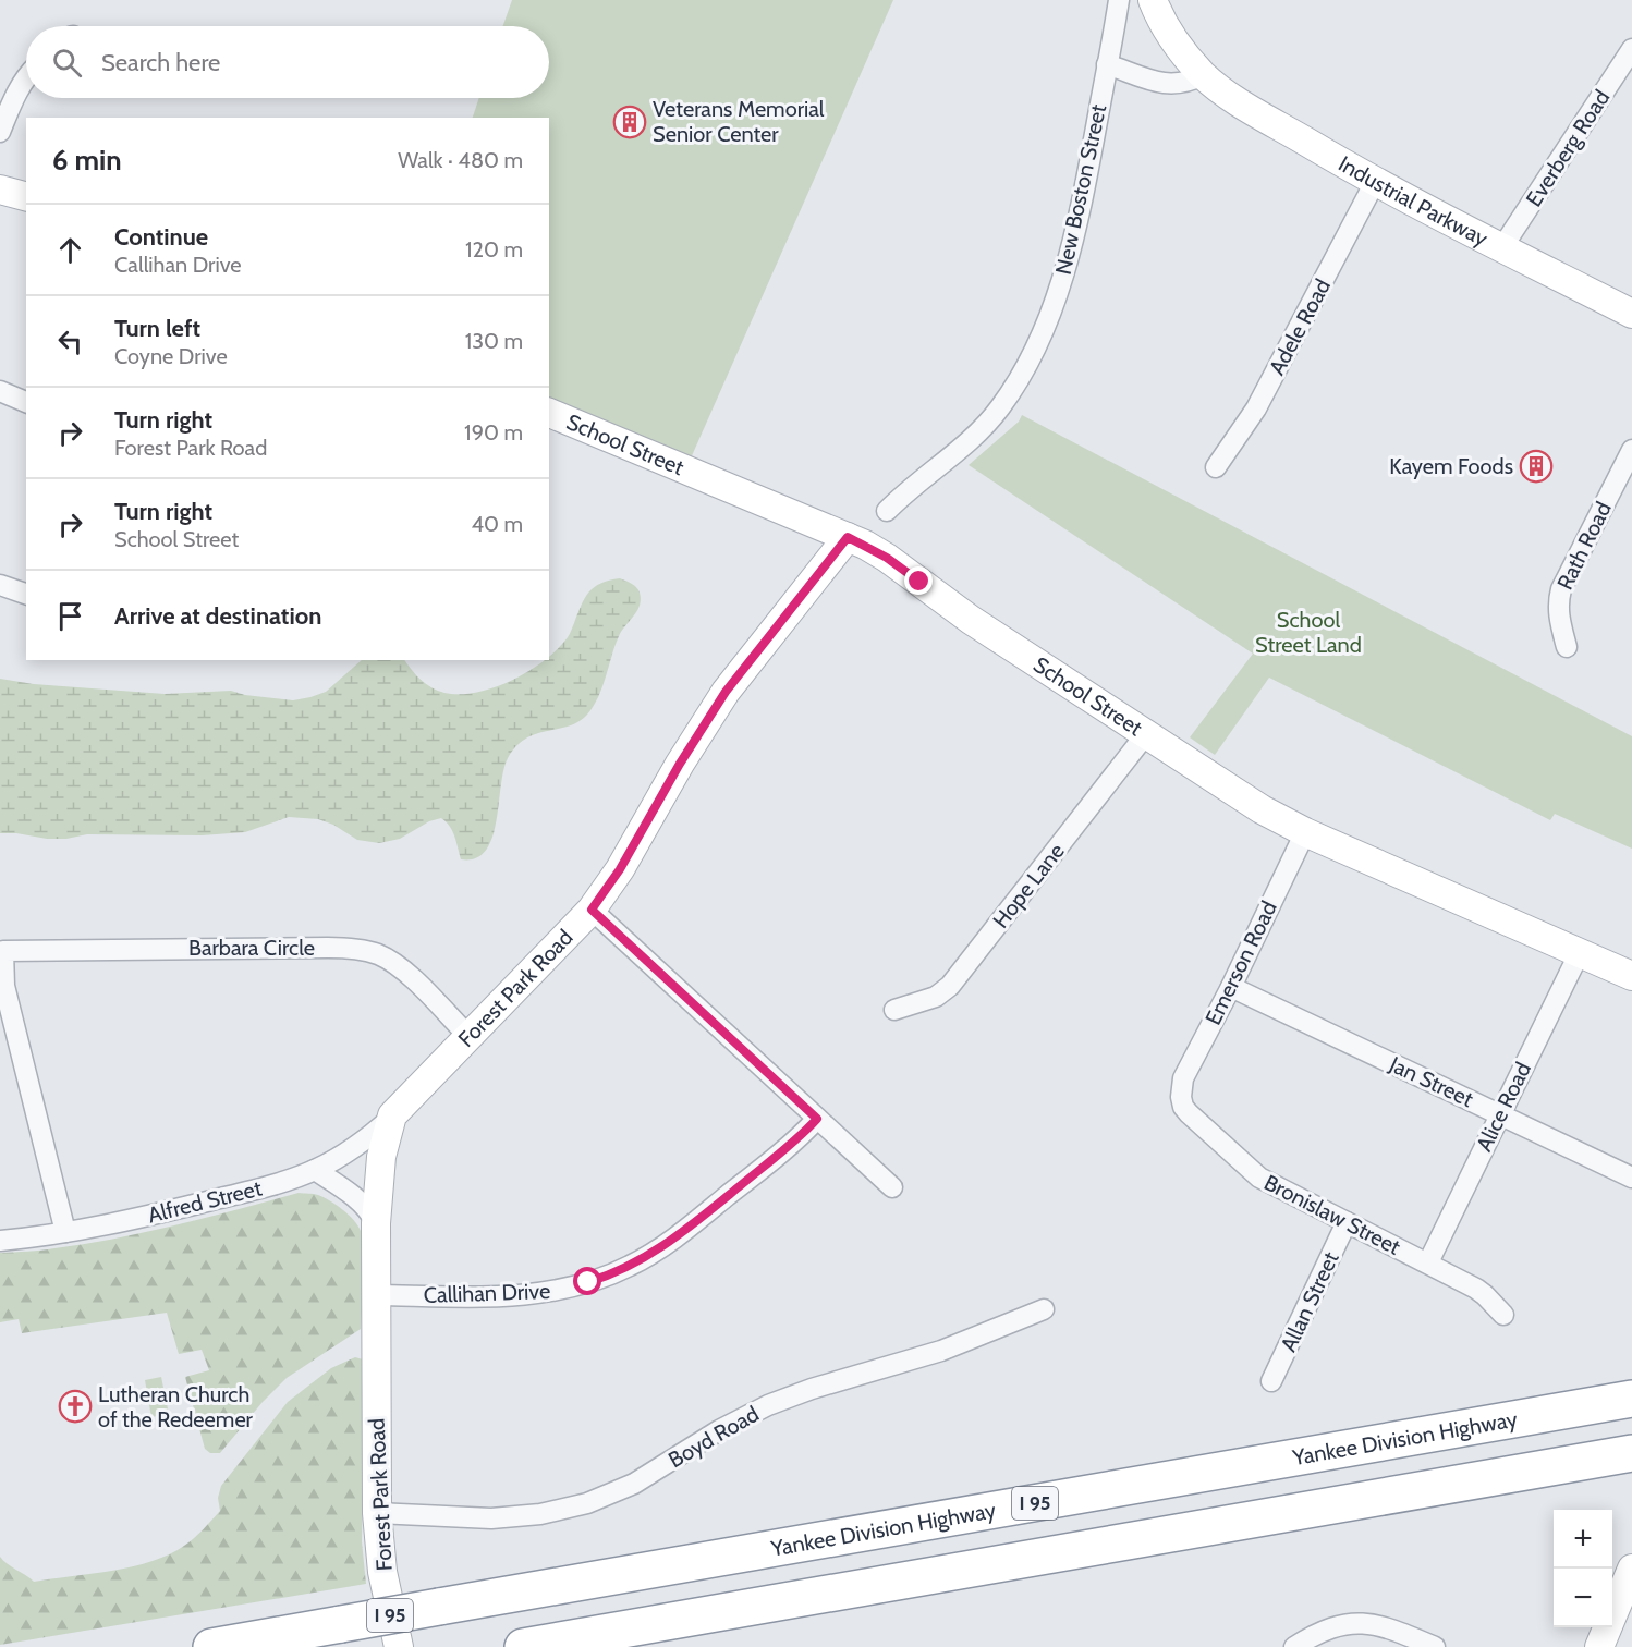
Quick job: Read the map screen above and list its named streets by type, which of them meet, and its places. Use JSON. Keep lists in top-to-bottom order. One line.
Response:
{"streets":{"highway":["Yankee Division Highway","I 95"],"street":["Everberg Road","New Boston Street","Industrial Parkway","Adele Road","School Street","Rath Road","Hope Lane","Barbara Circle","Emerson Road","Forest Park Road","Jan Street","Alice Road","Alfred Street","Bronislaw Street","Callihan Drive","Allan Street","Boyd Road"]},"crossings":[["Everberg Road","Industrial Parkway"],["Industrial Parkway","Adele Road"],["School Street","Hope Lane"],["School Street","Emerson Road"],["School Street","Forest Park Road"],["School Street","Alice Road"],["Barbara Circle","Forest Park Road"],["Barbara Circle","Alfred Street"],["Emerson Road","Jan Street"],["Emerson Road","Bronislaw Street"],["Forest Park Road","Alfred Street"],["Forest Park Road","Callihan Drive"],["Forest Park Road","Boyd Road"],["Jan Street","Alice Road"],["Alice Road","Bronislaw Street"],["Bronislaw Street","Allan Street"]],"parks":["School Street Land"],"places":{"building":["Veterans Memorial Senior Center","Kayem Foods"],"church":["Lutheran Church of the Redeemer"]},"page":{"search":"Search here","heading":["6 min","Walk · 480 m"],"list":[["Continue","Callihan Drive","120 m"],["Turn left","Coyne Drive","130 m"],["Turn right","Forest Park Road","190 m"],["Turn right","School Street","40 m"],"Arrive at destination"],"map_buttons":["+","−"]}}
